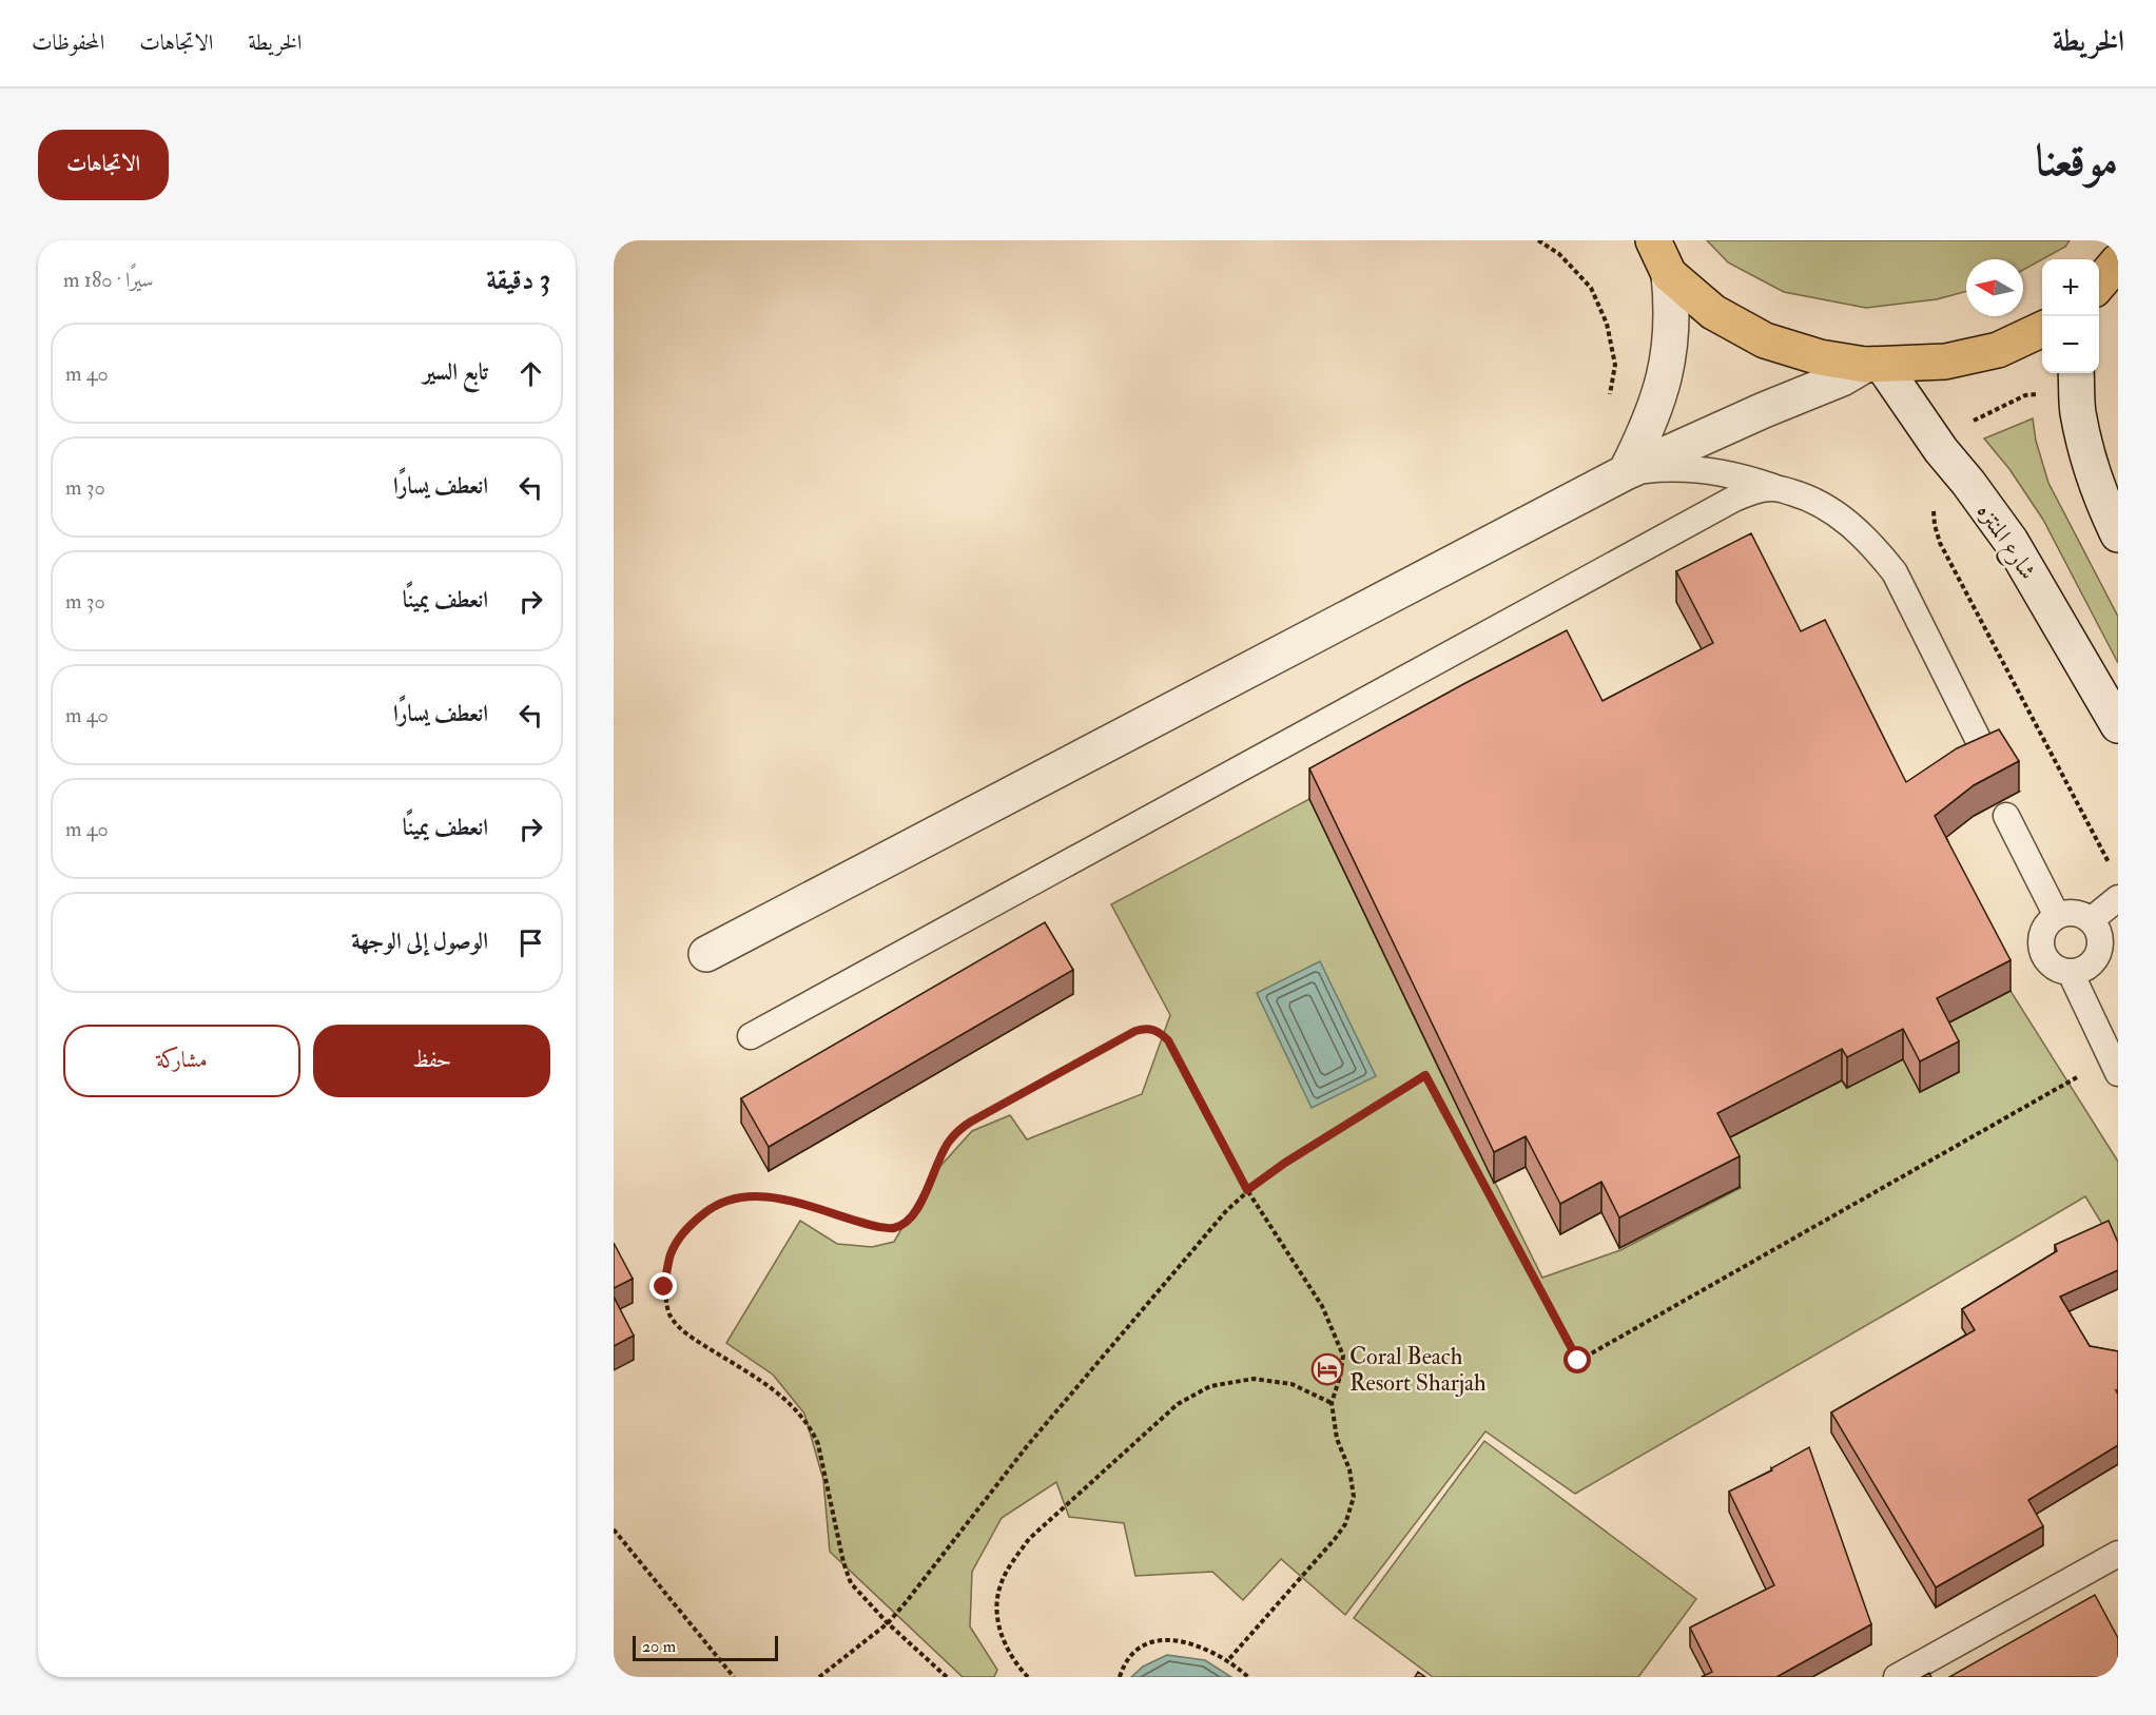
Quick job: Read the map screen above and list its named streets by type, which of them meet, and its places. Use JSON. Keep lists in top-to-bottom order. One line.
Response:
{"streets":{"street":["شارع المنتزه"]},"places":{"hotel":["Coral Beach Resort Sharjah"]},"scale_bar":"20 m","north":"left","page":{"header":"الخريطة","nav":["الخريطة","الاتجاهات","المحفوظات"],"title":"موقعنا","buttons":["الاتجاهات",["حفظ","مشاركة"]],"heading":["3 دقيقة","سيرًا · 180 m"],"map_buttons":["+","−"],"list":[["تابع السير","40 m"],["انعطف يسارًا","30 m"],["انعطف يمينًا","30 m"],["انعطف يسارًا","40 m"],["انعطف يمينًا","40 m"],"الوصول إلى الوجهة"],"scale":"20 m"}}
